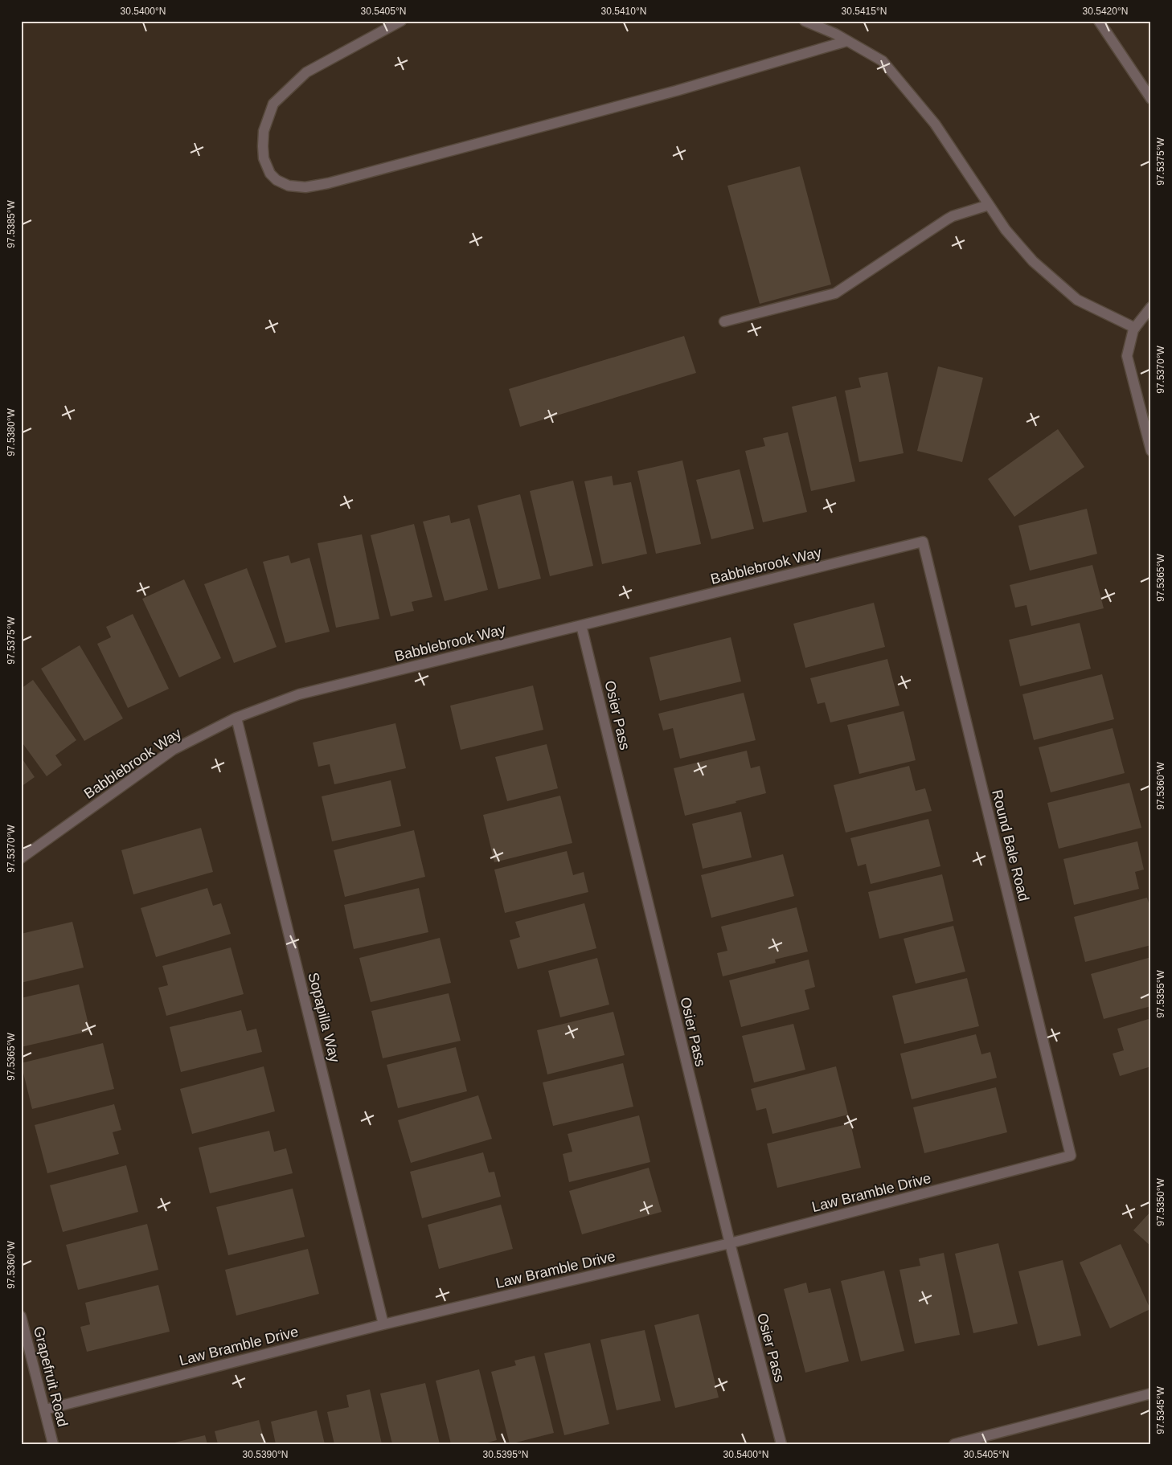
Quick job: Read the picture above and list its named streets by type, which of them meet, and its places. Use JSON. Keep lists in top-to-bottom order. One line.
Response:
{"streets":{"street":["Babblebrook Way","Osier Pass","Round Bale Road","Sopapilla Way","Law Bramble Drive","Grapefruit Road"]},"crossings":[["Babblebrook Way","Osier Pass"],["Babblebrook Way","Round Bale Road"],["Babblebrook Way","Sopapilla Way"],["Osier Pass","Law Bramble Drive"],["Round Bale Road","Law Bramble Drive"],["Sopapilla Way","Law Bramble Drive"],["Law Bramble Drive","Grapefruit Road"]],"coordinates":["30.5400°N","30.5405°N","30.5410°N","30.5415°N","30.5420°N","97.5375°W","97.5385°W","97.5370°W","97.5380°W","97.5365°W","97.5360°W","97.5355°W","97.5350°W","97.5345°W","30.5390°N","30.5395°N"]}
